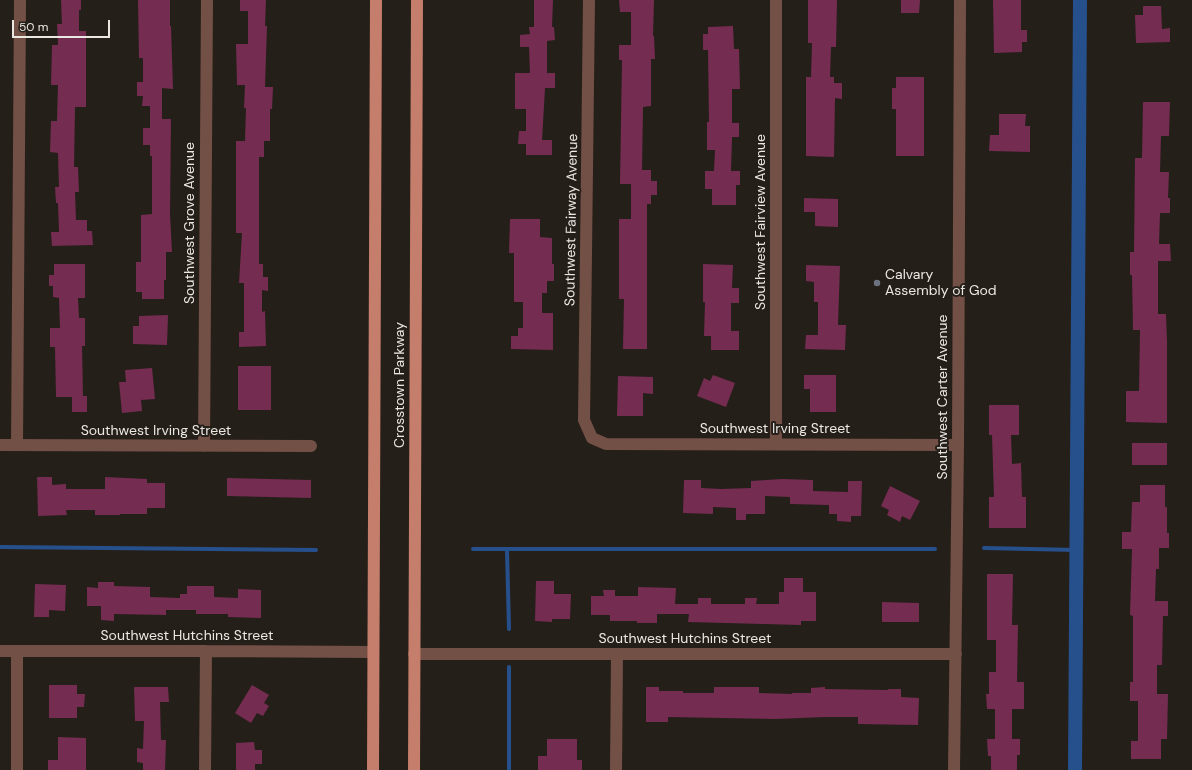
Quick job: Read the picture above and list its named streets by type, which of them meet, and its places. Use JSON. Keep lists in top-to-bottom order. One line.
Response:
{"streets":{"main road":["Crosstown Parkway"],"street":["Southwest Fairway Avenue","Southwest Fairview Avenue","Southwest Grove Avenue","Southwest Carter Avenue","Southwest Irving Street","Southwest Hutchins Street"]},"crossings":[["Southwest Fairway Avenue","Southwest Irving Street"],["Southwest Fairview Avenue","Southwest Irving Street"],["Southwest Grove Avenue","Southwest Irving Street"],["Crosstown Parkway","Southwest Hutchins Street"],["Southwest Carter Avenue","Southwest Irving Street"],["Southwest Carter Avenue","Southwest Hutchins Street"]],"places":["Calvary Assembly of God"],"scale_bar":"50 m"}
